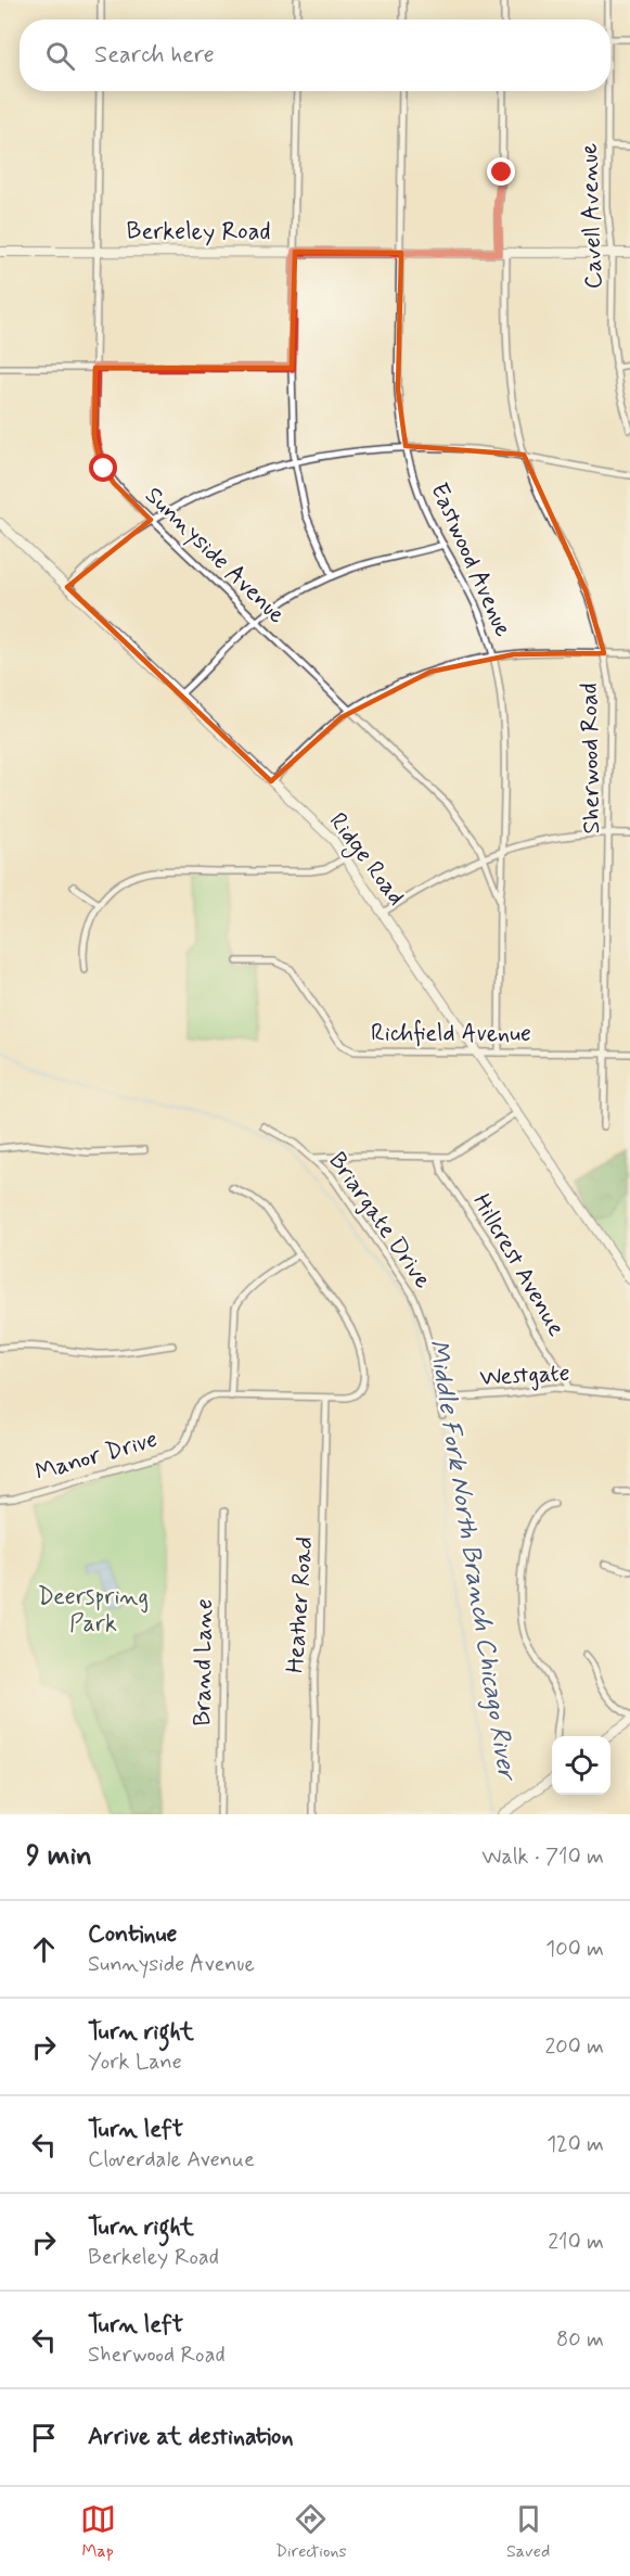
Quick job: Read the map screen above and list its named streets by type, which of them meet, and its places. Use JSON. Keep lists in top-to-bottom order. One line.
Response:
{"streets":{"street":["Cavell Avenue","Berkeley Road","Sunnyside Avenue","Eastwood Avenue","Sherwood Road","Ridge Road","Richfield Avenue","Briargate Drive","Hillcrest Avenue","Westgate","Manor Drive","Heather Road","Brand Lane"]},"crossings":[["Cavell Avenue","Berkeley Road"],["Berkeley Road","Sunnyside Avenue"],["Berkeley Road","Eastwood Avenue"],["Berkeley Road","Sherwood Road"],["Sunnyside Avenue","Eastwood Avenue"],["Eastwood Avenue","Richfield Avenue"],["Sherwood Road","Richfield Avenue"],["Ridge Road","Richfield Avenue"],["Briargate Drive","Westgate"],["Hillcrest Avenue","Westgate"],["Manor Drive","Heather Road"]],"water":["Middle Fork North Branch Chicago River"],"parks":["Deerspring Park"],"page":{"search":"Search here","heading":["9 min","Walk · 710 m"],"list":[["Continue","Sunnyside Avenue","100 m"],["Turn right","York Lane","200 m"],["Turn left","Cloverdale Avenue","120 m"],["Turn right","Berkeley Road","210 m"],["Turn left","Sherwood Road","80 m"],"Arrive at destination"],"nav":["Map","Directions","Saved"]}}
